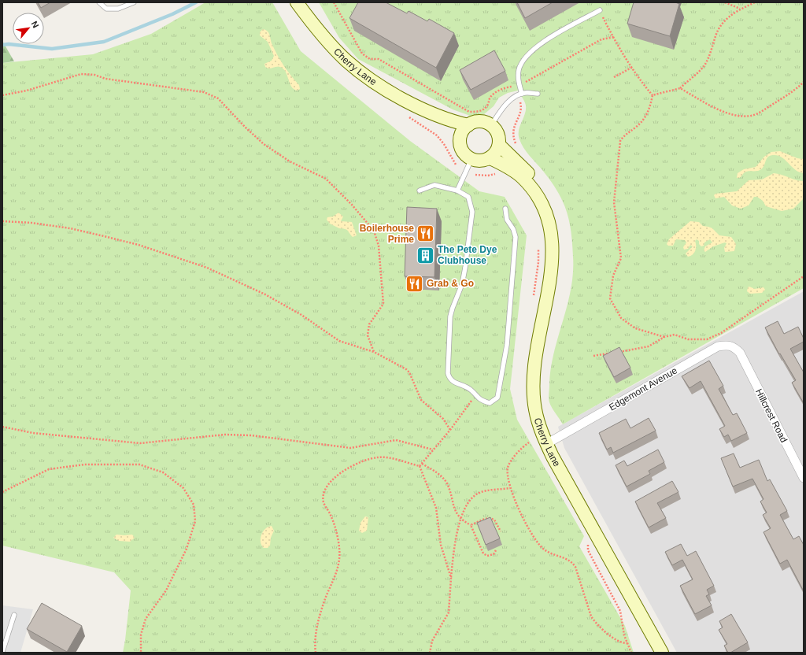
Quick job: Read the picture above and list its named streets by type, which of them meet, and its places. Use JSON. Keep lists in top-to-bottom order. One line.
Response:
{"streets":{"street":["Cherry Lane","Edgemont Avenue","Hillcrest Road"]},"crossings":[["Cherry Lane","Edgemont Avenue"],["Edgemont Avenue","Hillcrest Road"]],"places":{"restaurant":["Boilerhouse Prime","Grab & Go"],"building":["The Pete Dye Clubhouse"]},"north":"top right"}
